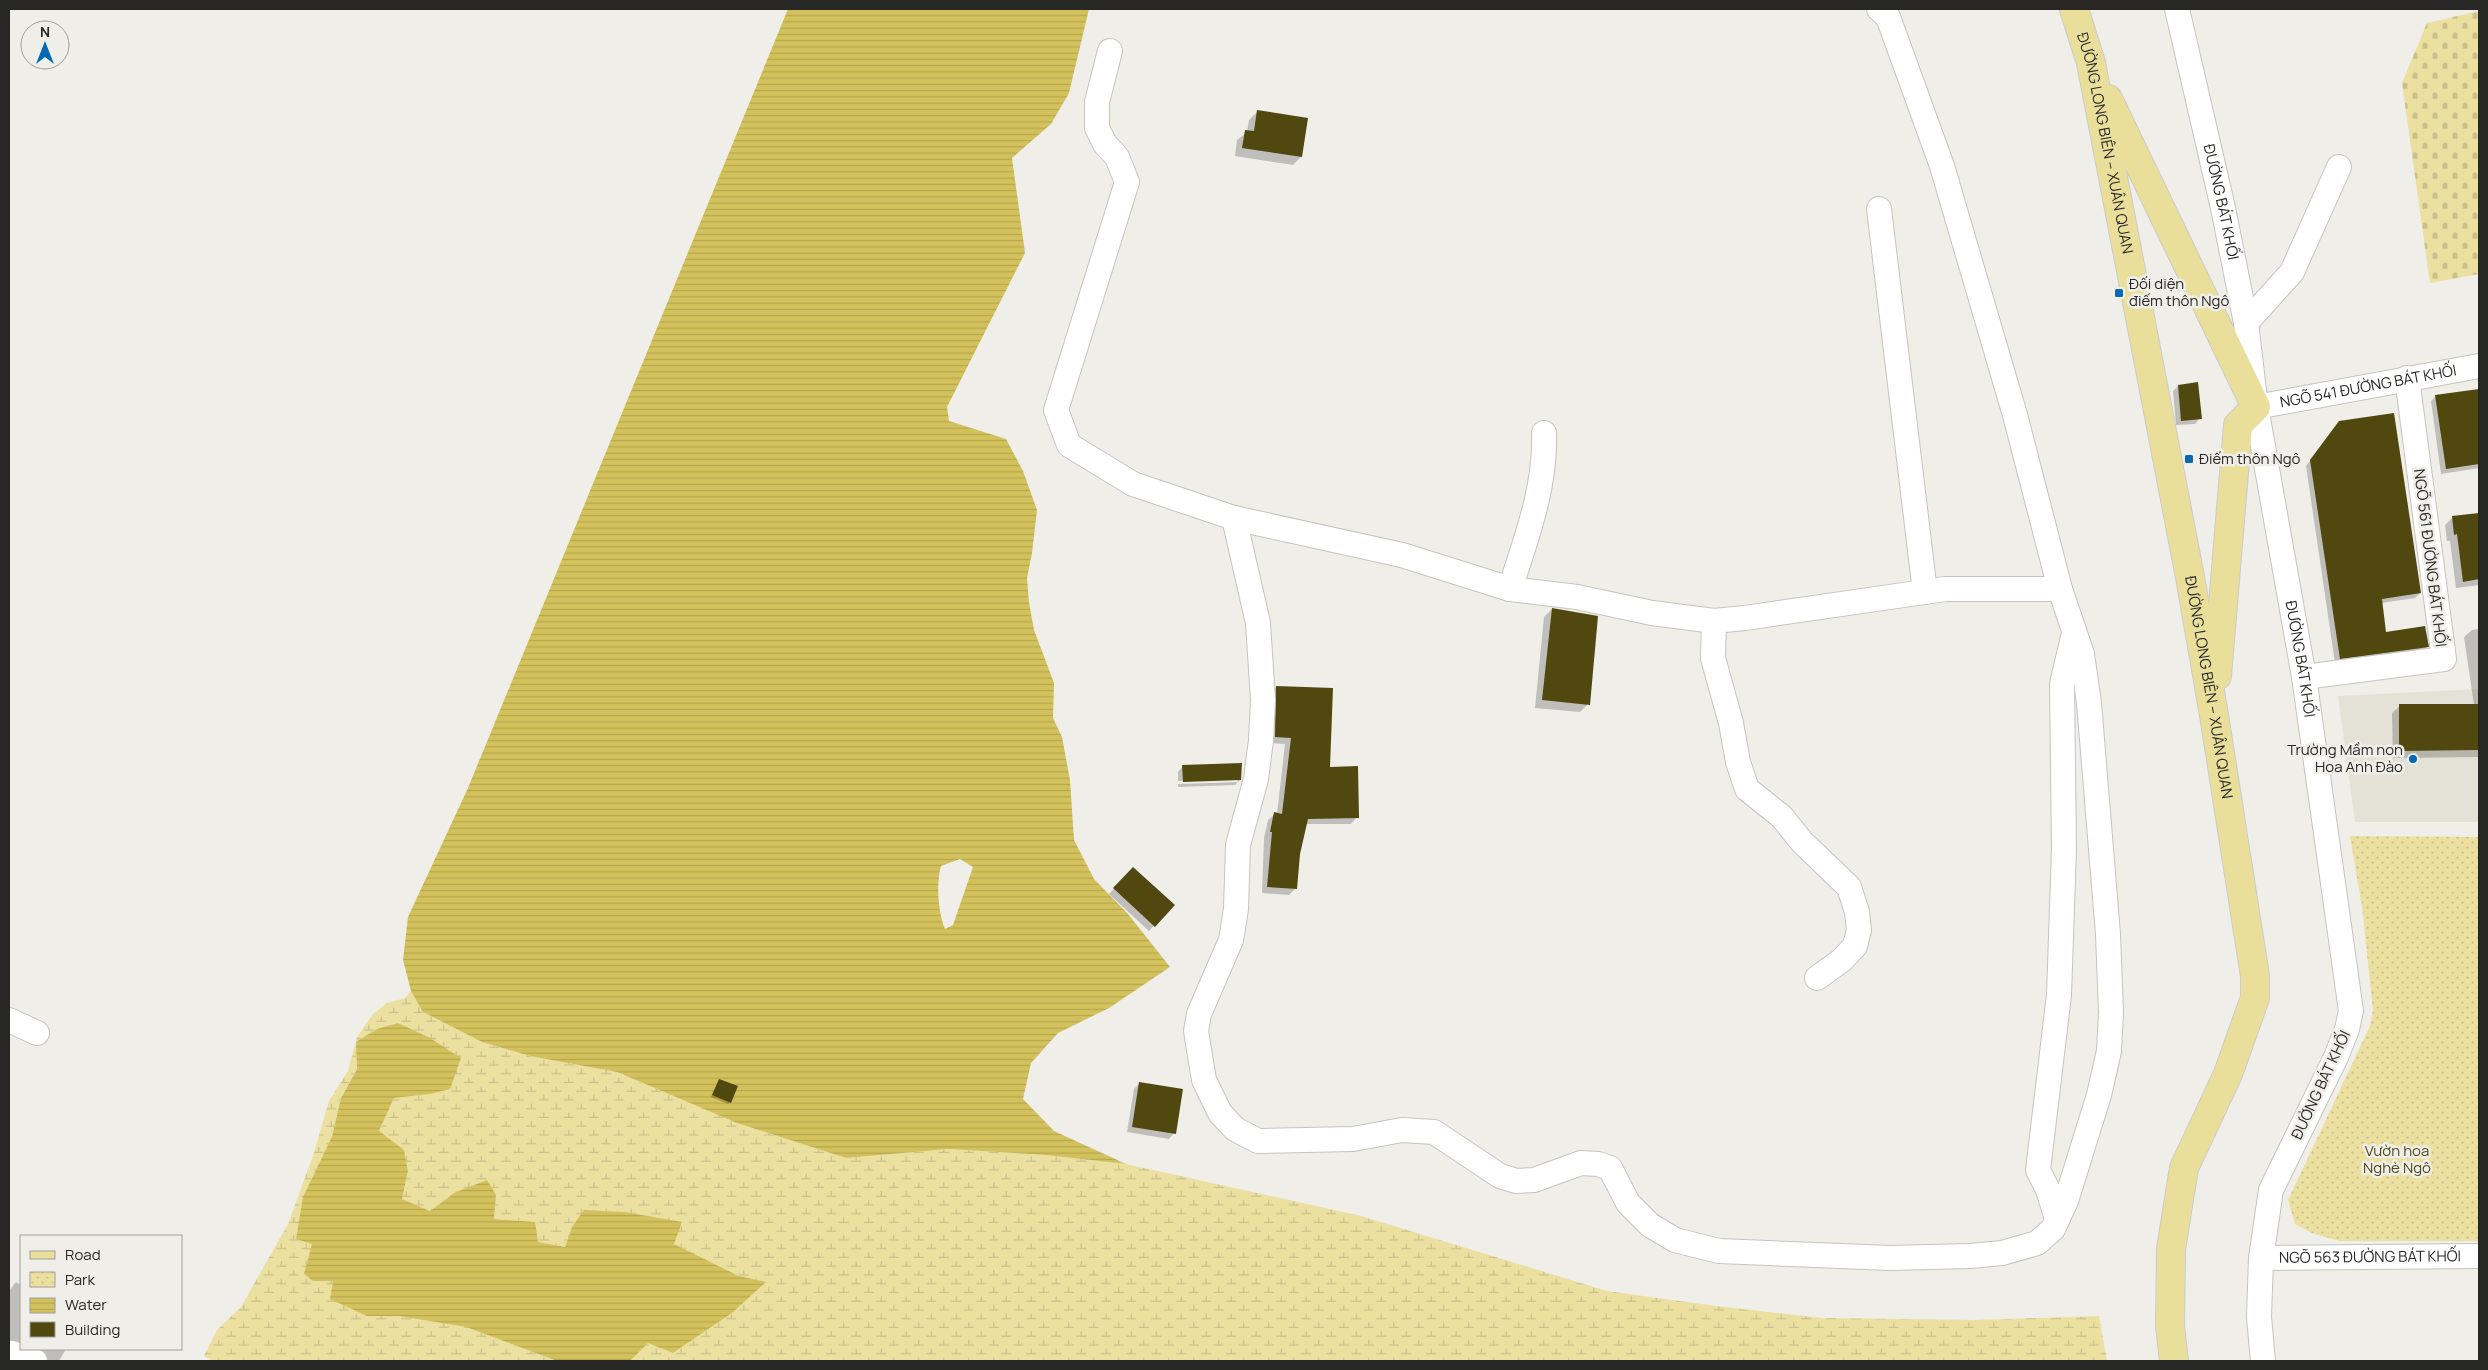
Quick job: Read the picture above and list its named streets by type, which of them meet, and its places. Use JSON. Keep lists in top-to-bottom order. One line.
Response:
{"streets":{"main road":["ĐƯỜNG LONG BIÊN – XUÂN QUAN"],"street":["ĐƯỜNG BÁT KHỐI","NGÕ 541 ĐƯỜNG BÁT KHỐI","NGÕ 561 ĐƯỜNG BÁT KHỐI","NGÕ 563 ĐƯỜNG BÁT KHỐI"]},"crossings":[["ĐƯỜNG BÁT KHỐI","NGÕ 541 ĐƯỜNG BÁT KHỐI"],["ĐƯỜNG BÁT KHỐI","NGÕ 561 ĐƯỜNG BÁT KHỐI"],["ĐƯỜNG BÁT KHỐI","NGÕ 563 ĐƯỜNG BÁT KHỐI"],["NGÕ 541 ĐƯỜNG BÁT KHỐI","NGÕ 561 ĐƯỜNG BÁT KHỐI"]],"parks":["Vườn hoa Nghè Ngô"],"places":{"transit":["Đối diện điếm thôn Ngô","Điếm thôn Ngô"],"other":["Trường Mầm non Hoa Anh Đào"]},"legend":["Road","Park","Water","Building"],"north":"top"}
